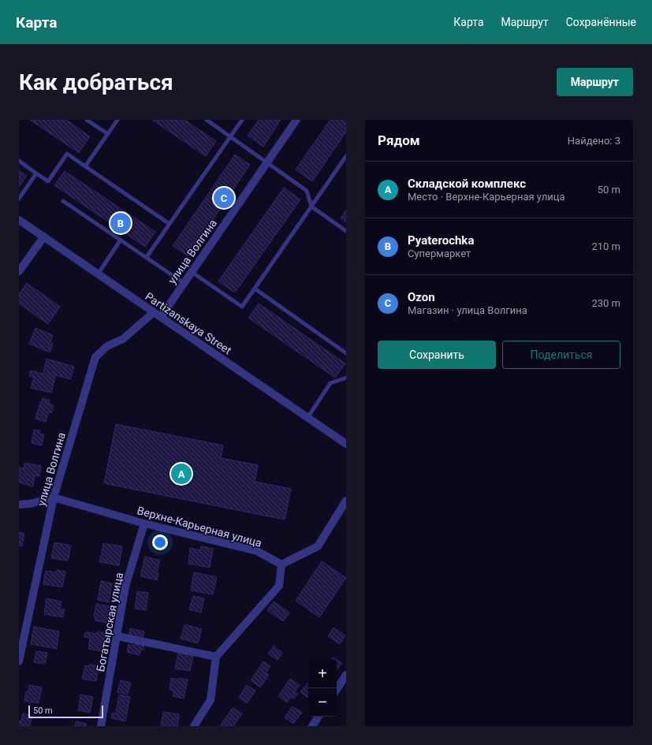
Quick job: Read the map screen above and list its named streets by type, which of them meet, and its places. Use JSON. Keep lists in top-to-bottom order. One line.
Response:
{"streets":{"street":["улица Волгина","Partizanskaya Street","Верхне-Карьерная улица","Богатырская улица"]},"crossings":[["улица Волгина","Partizanskaya Street"],["улица Волгина","Верхне-Карьерная улица"],["Верхне-Карьерная улица","Богатырская улица"]],"scale_bar":"50 m","page":{"header":"Карта","nav":["Карта","Маршрут","Сохранённые"],"buttons":["Маршрут",["Сохранить","Поделиться"]],"title":"Как добраться","heading":["Рядом","Найдено: 3"],"list":[{"mark":"A","name":"Складской комплекс","note":"Место · Верхне-Карьерная улица","value":"50 m"},{"mark":"B","name":"Pyaterochka","note":"Супермаркет","value":"210 m"},{"mark":"C","name":"Ozon","note":"Магазин · улица Волгина","value":"230 m"}],"pins":["C","B","A"],"map_buttons":["+","−"],"scale":"50 m"}}
